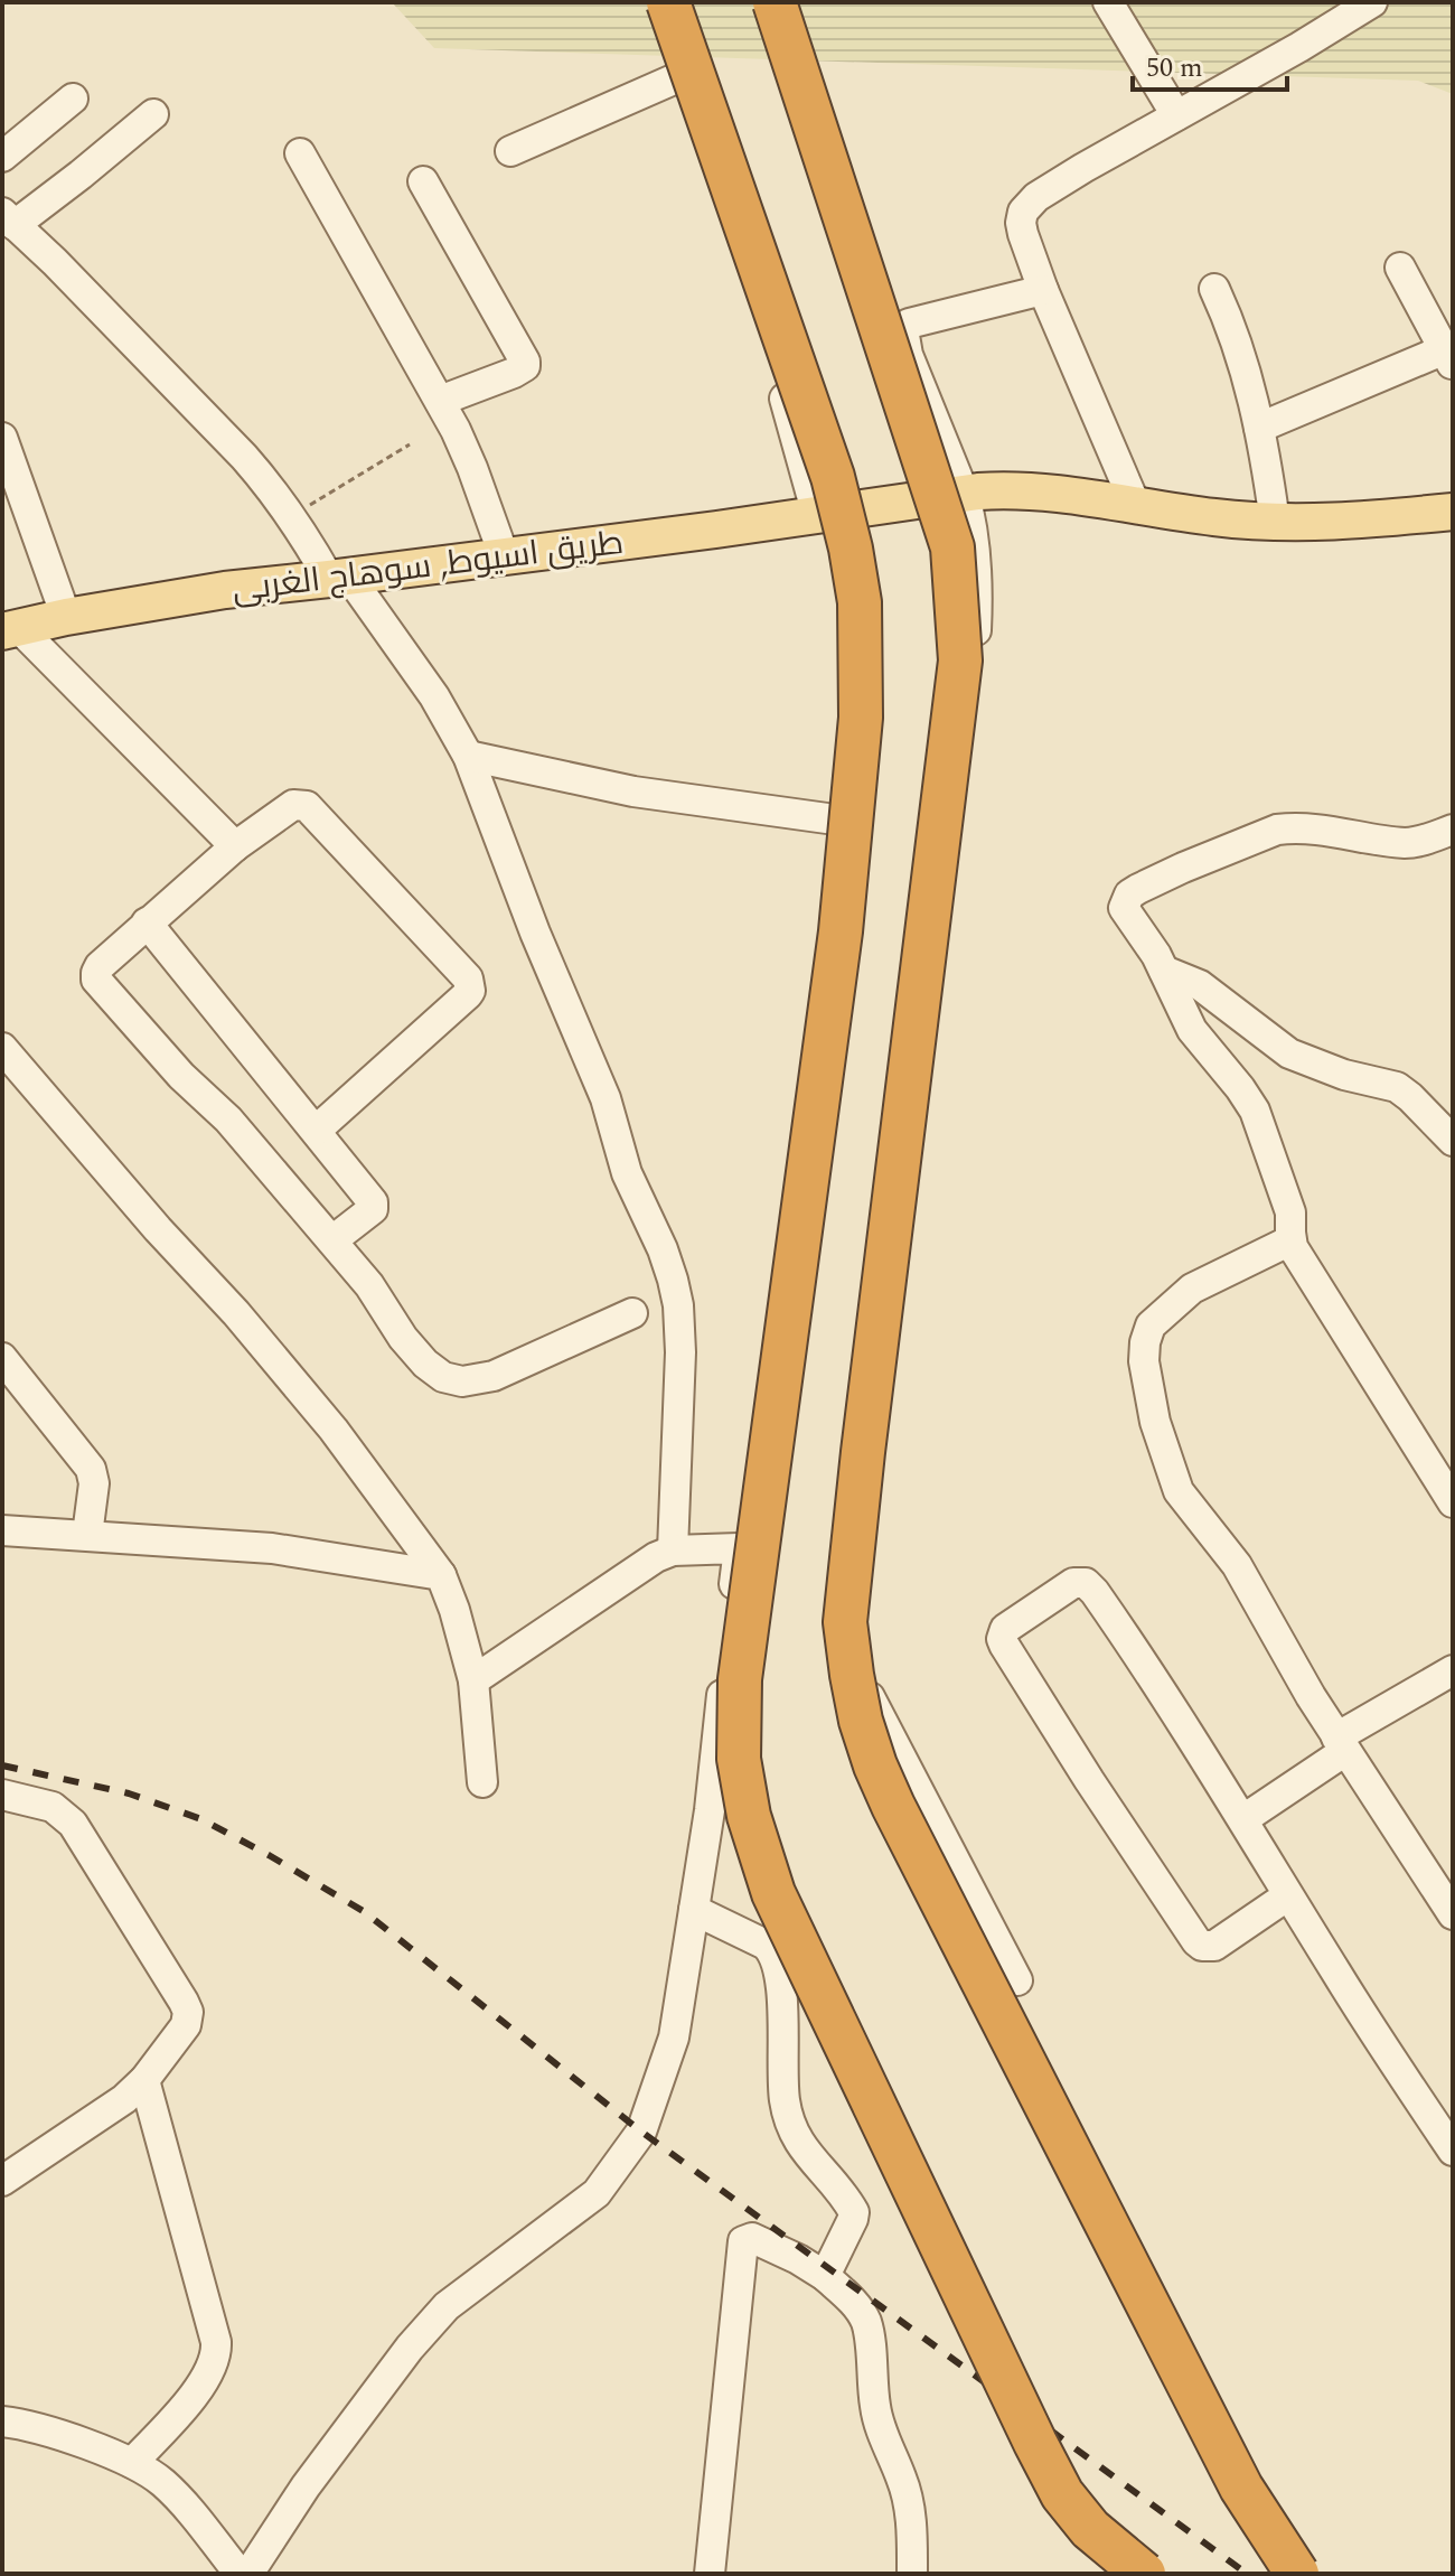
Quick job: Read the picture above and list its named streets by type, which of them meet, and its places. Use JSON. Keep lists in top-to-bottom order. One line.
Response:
{"streets":{"main road":["طريق اسيوط, سوهاج الغربى"]},"scale_bar":"50 m"}
